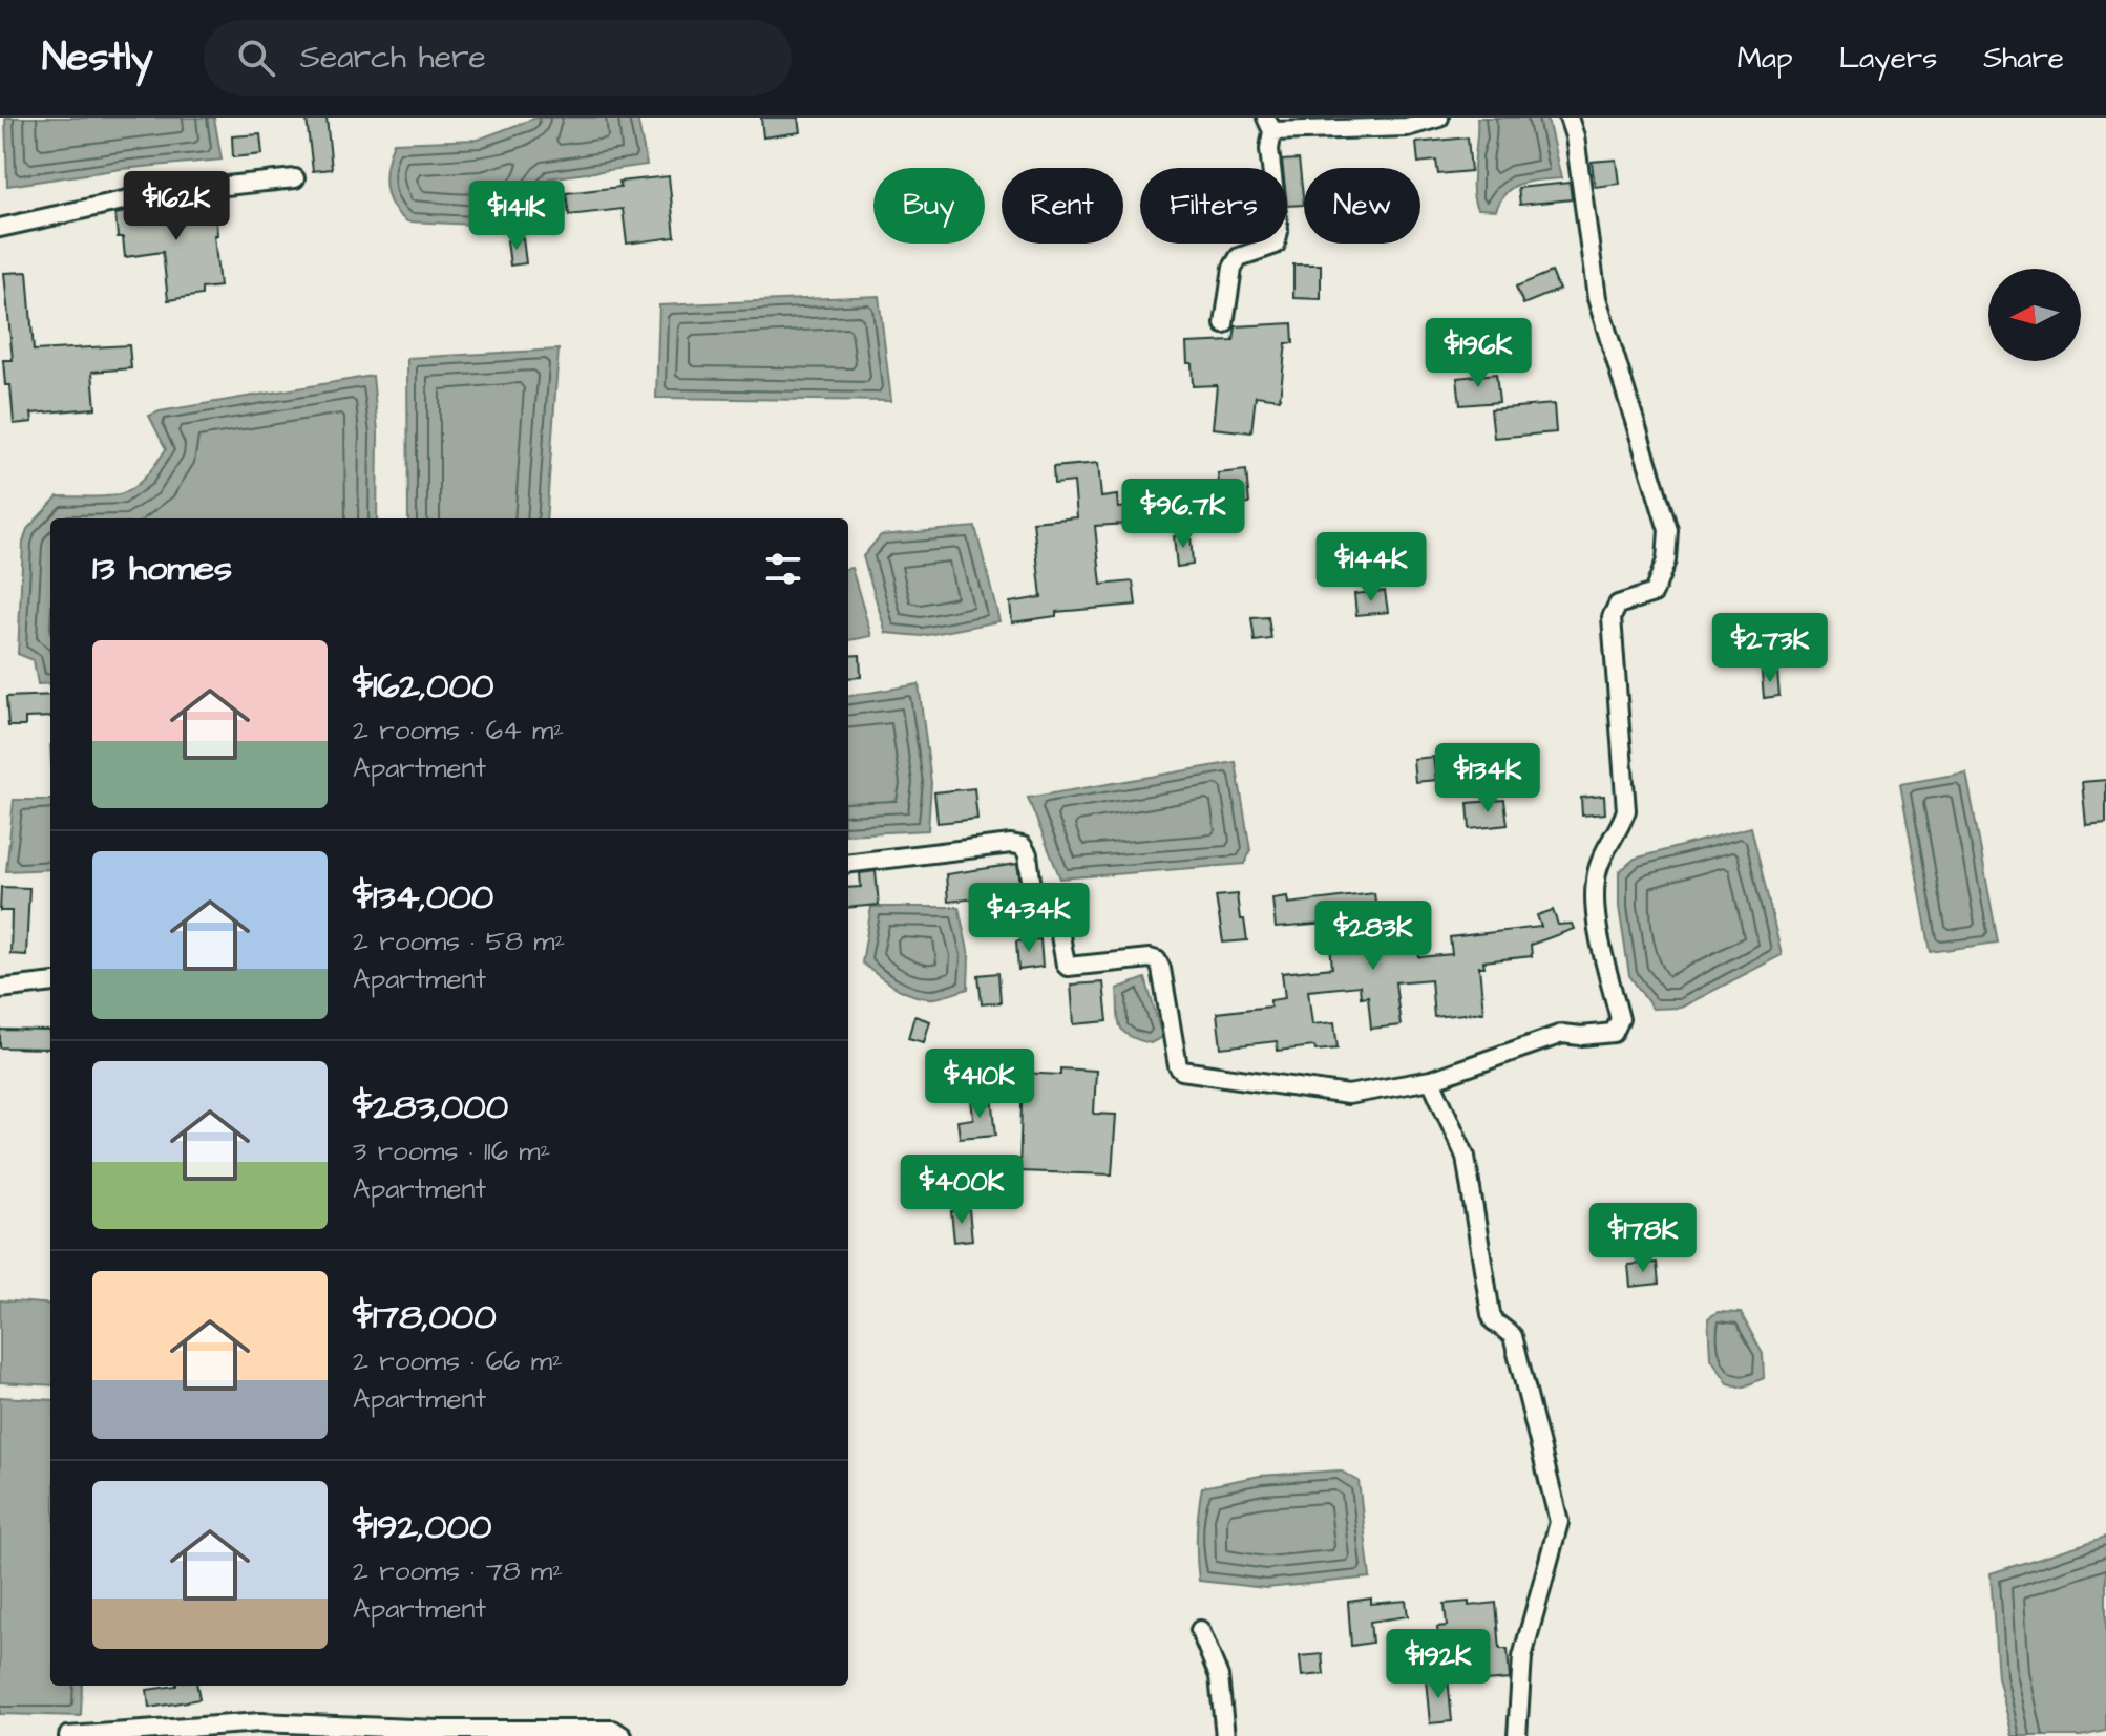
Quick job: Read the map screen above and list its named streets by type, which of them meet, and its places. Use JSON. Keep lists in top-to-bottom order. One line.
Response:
{"north":"left","page":{"header":"Nestly","search":"Search here","nav":["Map","Layers","Share"],"chip":["Buy","Rent","Filters","New"],"price":["$162K","$141K","$196K","$96.7K","$144K","$273K","$134K","$434K","$283K","$410K","$400K","$178K","$192K"],"heading":"13 homes","list":[{"name":"$162,000","note":"2 rooms · 64 m² · Apartment"},{"name":"$134,000","note":"2 rooms · 58 m² · Apartment"},{"name":"$283,000","note":"3 rooms · 116 m² · Apartment"},{"name":"$178,000","note":"2 rooms · 66 m² · Apartment"},{"name":"$192,000","note":"2 rooms · 78 m² · Apartment"}]}}
